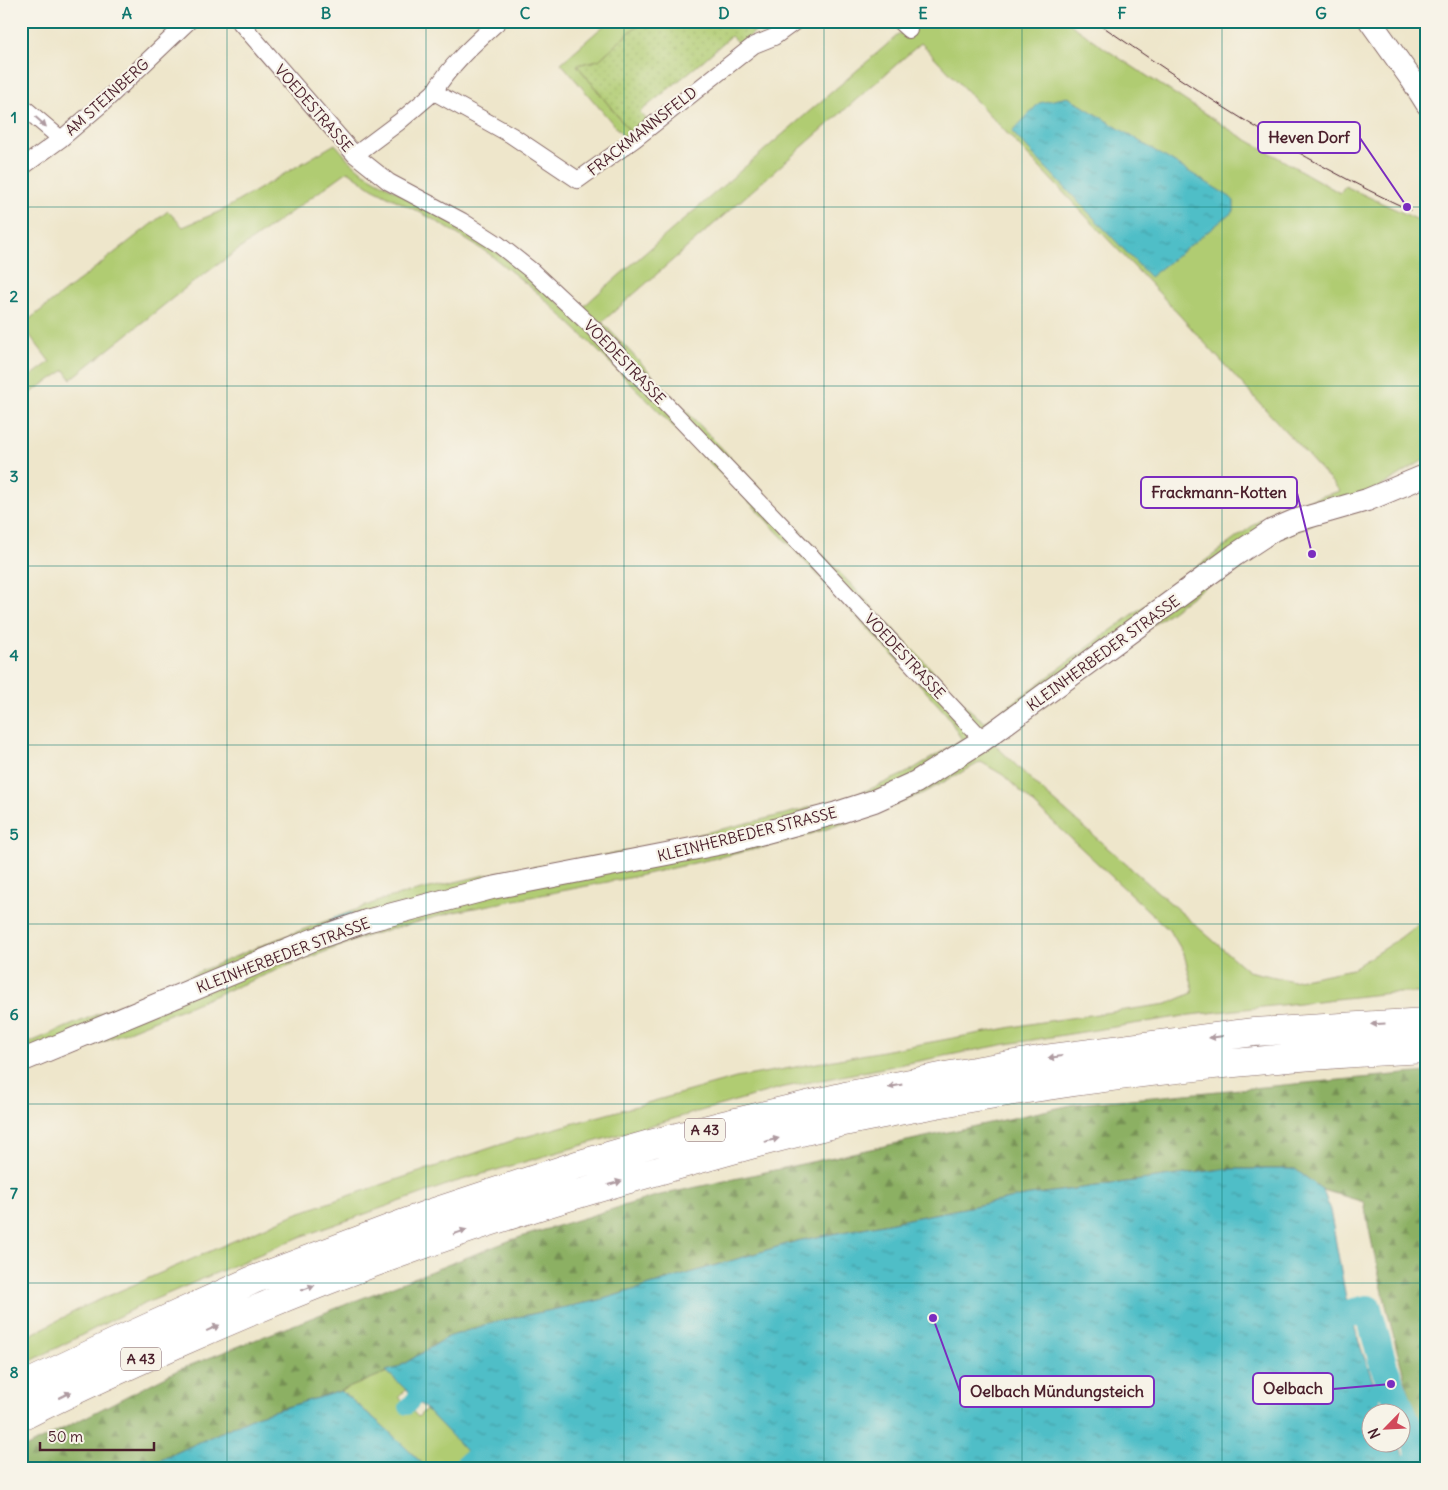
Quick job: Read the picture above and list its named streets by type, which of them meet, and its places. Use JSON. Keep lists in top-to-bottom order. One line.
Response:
{"streets":{"highway":["A 43"],"street":["AM STEINBERG","VOEDESTRASSE","FRACKMANNSFELD","KLEINHERBEDER STRASSE"]},"crossings":[["VOEDESTRASSE","KLEINHERBEDER STRASSE"]],"places":["Heven Dorf","Frackmann-Kotten","Oelbach Mündungsteich","Oelbach"],"scale_bar":"50 m","north":"bottom left","grid":{"columns":["A","B","C","D","E","F","G"],"rows":["1","2","3","4","5","6","7","8"]}}
